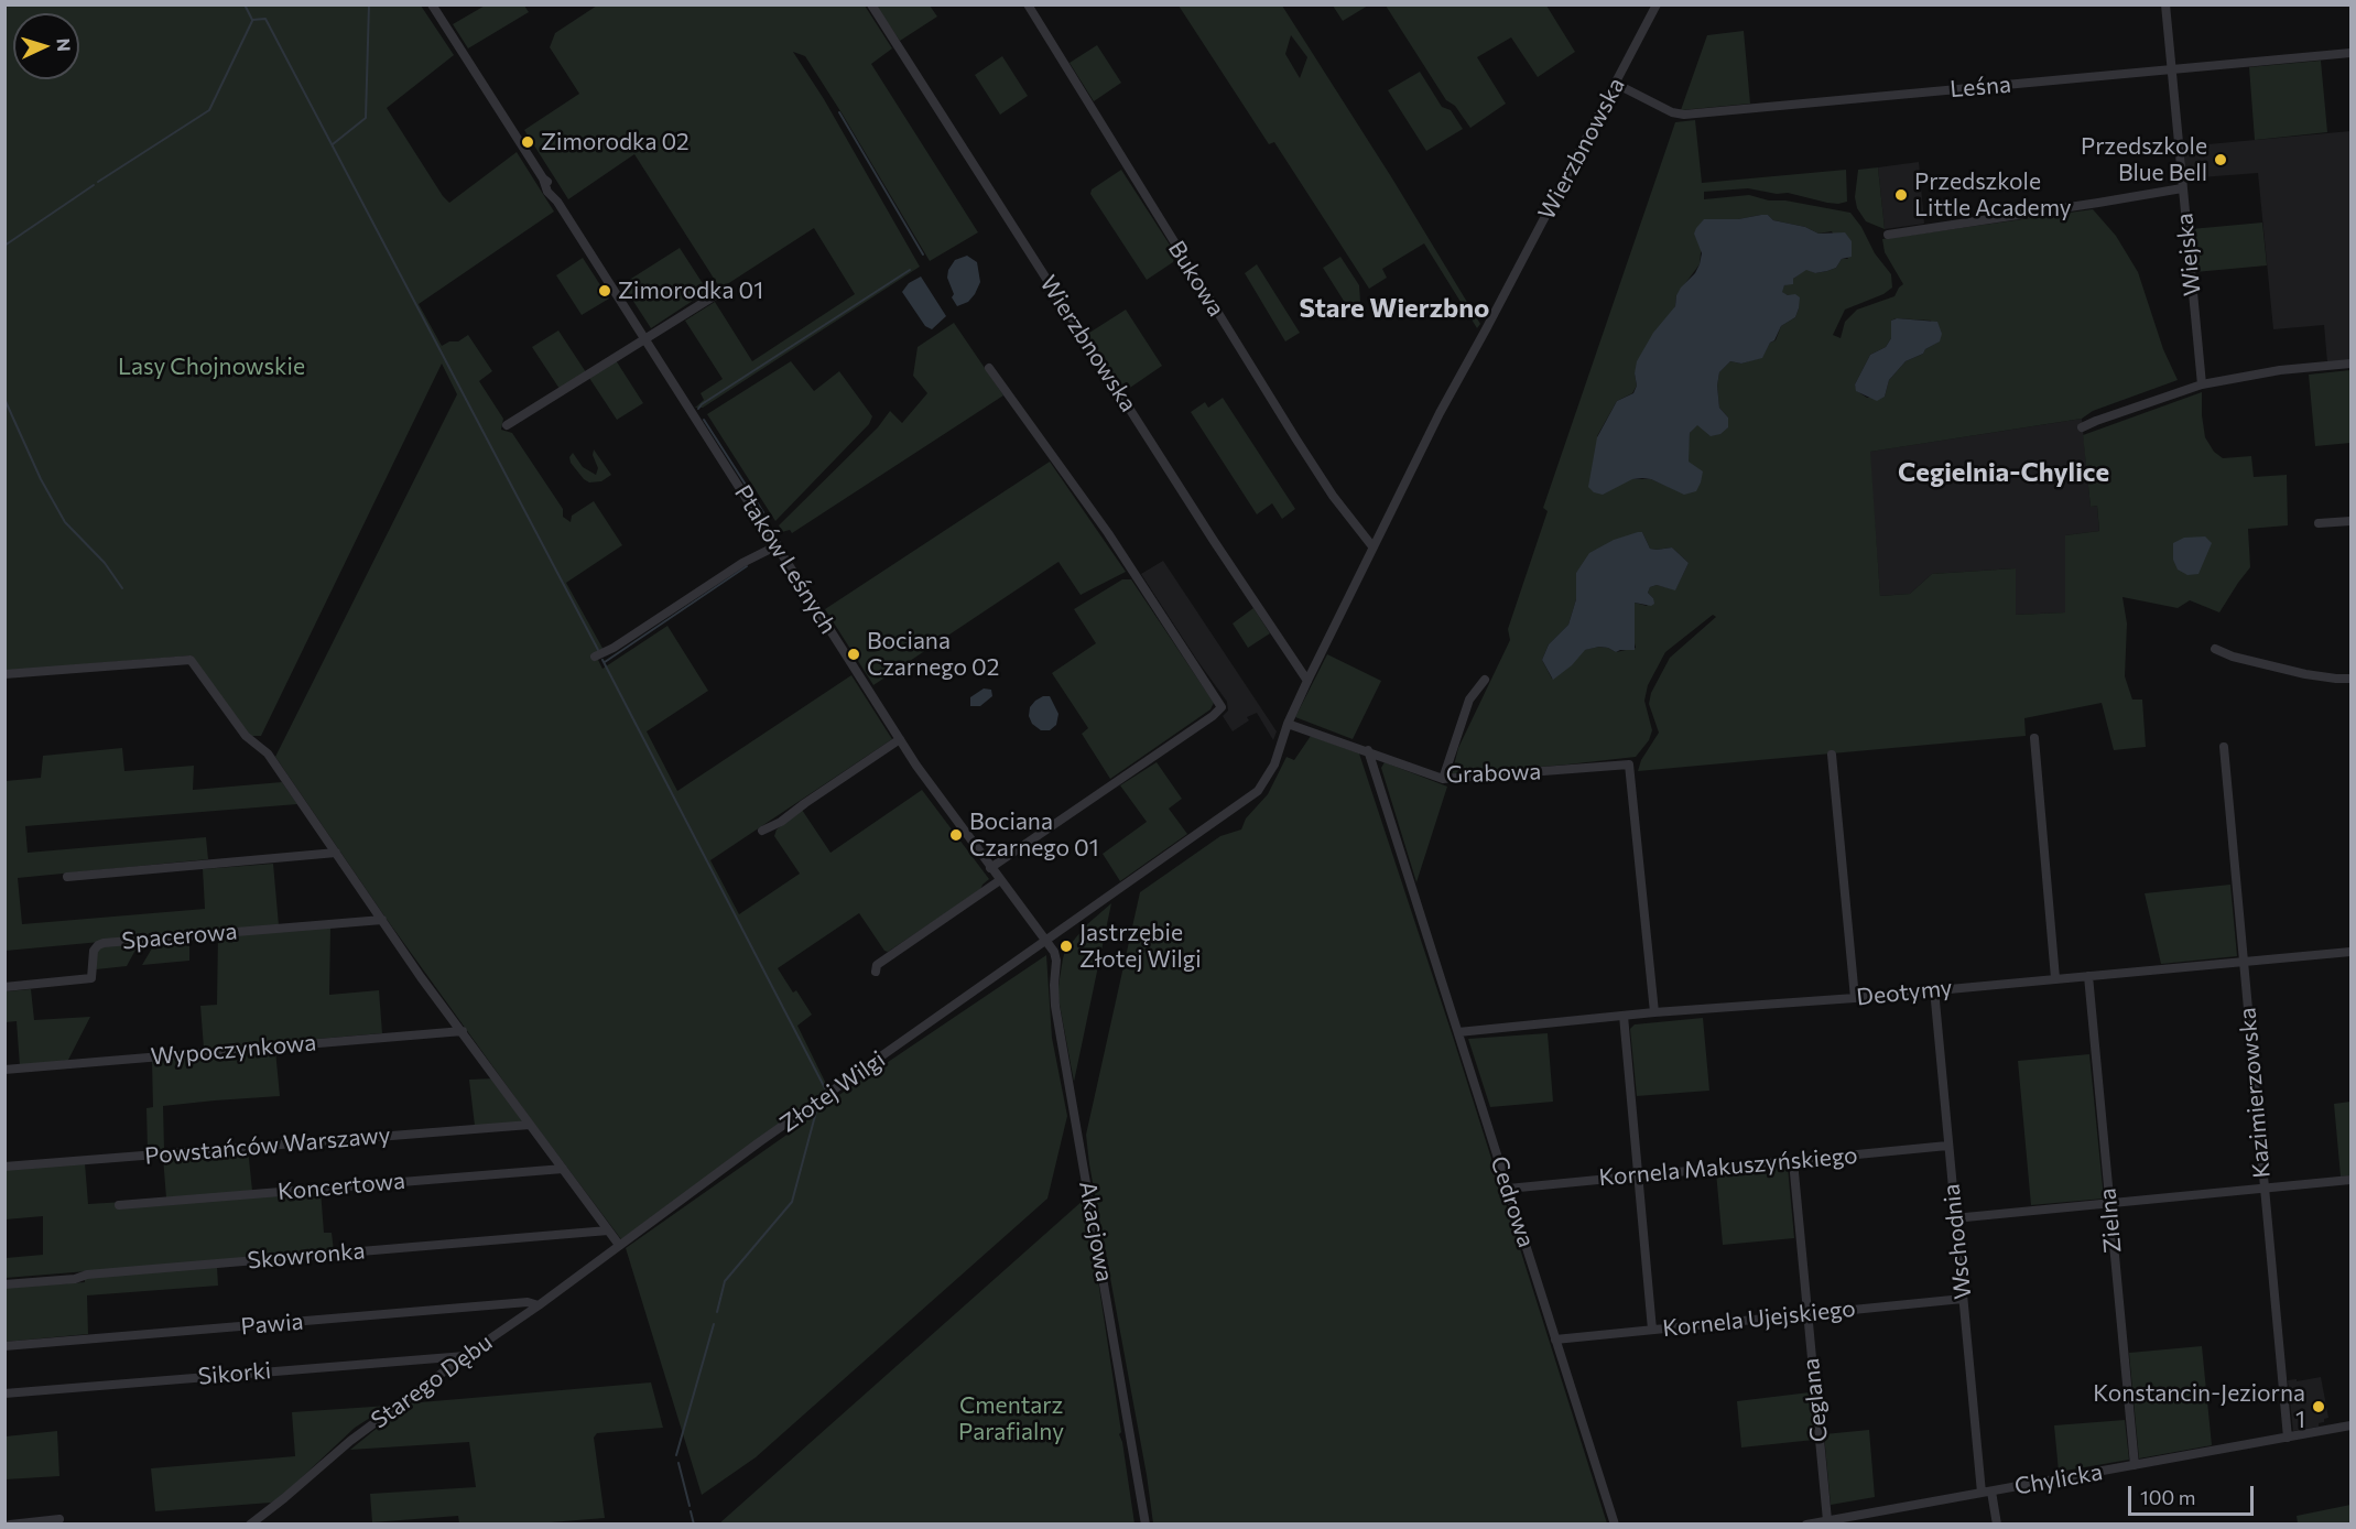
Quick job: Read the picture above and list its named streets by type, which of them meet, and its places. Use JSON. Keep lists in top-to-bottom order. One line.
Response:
{"streets":{"street":["Leśna","Wierzbnowska","Wiejska","Bukowa","Ptaków Leśnych","Grabowa","Spacerowa","Deotymy","Wypoczynkowa","Złotej Wilgi","Kazimierzowska","Powstańców Warszawy","Kornela Makuszyńskiego","Koncertowa","Cedrowa","Zielna","Akacjowa","Wschodnia","Skowronka","Kornela Ujejskiego","Pawia","Sikorki","Starego Dębu","Ceglana","Chylicka"]},"crossings":[["Leśna","Wierzbnowska"],["Leśna","Wiejska"],["Wierzbnowska","Bukowa"],["Wierzbnowska","Ptaków Leśnych"],["Wierzbnowska","Grabowa"],["Wierzbnowska","Złotej Wilgi"],["Wierzbnowska","Akacjowa"],["Ptaków Leśnych","Złotej Wilgi"],["Ptaków Leśnych","Akacjowa"],["Grabowa","Deotymy"],["Grabowa","Cedrowa"],["Deotymy","Kazimierzowska"],["Deotymy","Cedrowa"],["Deotymy","Zielna"],["Deotymy","Wschodnia"],["Złotej Wilgi","Akacjowa"],["Złotej Wilgi","Starego Dębu"],["Kazimierzowska","Chylicka"],["Kornela Makuszyńskiego","Cedrowa"],["Kornela Makuszyńskiego","Wschodnia"],["Kornela Makuszyńskiego","Ceglana"],["Cedrowa","Kornela Ujejskiego"],["Zielna","Chylicka"],["Wschodnia","Kornela Ujejskiego"],["Wschodnia","Chylicka"],["Kornela Ujejskiego","Ceglana"],["Pawia","Starego Dębu"],["Sikorki","Starego Dębu"],["Ceglana","Chylicka"]],"districts":["Stare Wierzbno","Cegielnia-Chylice"],"parks":["Lasy Chojnowskie","Cmentarz Parafialny"],"places":["Zimorodka 02","Przedszkole Blue Bell","Przedszkole Little Academy","Zimorodka 01","Bociana Czarnego 02","Bociana Czarnego 01","Jastrzębie Złotej Wilgi","Konstancin-Jeziorna 1"],"scale_bar":"100 m","north":"right"}
